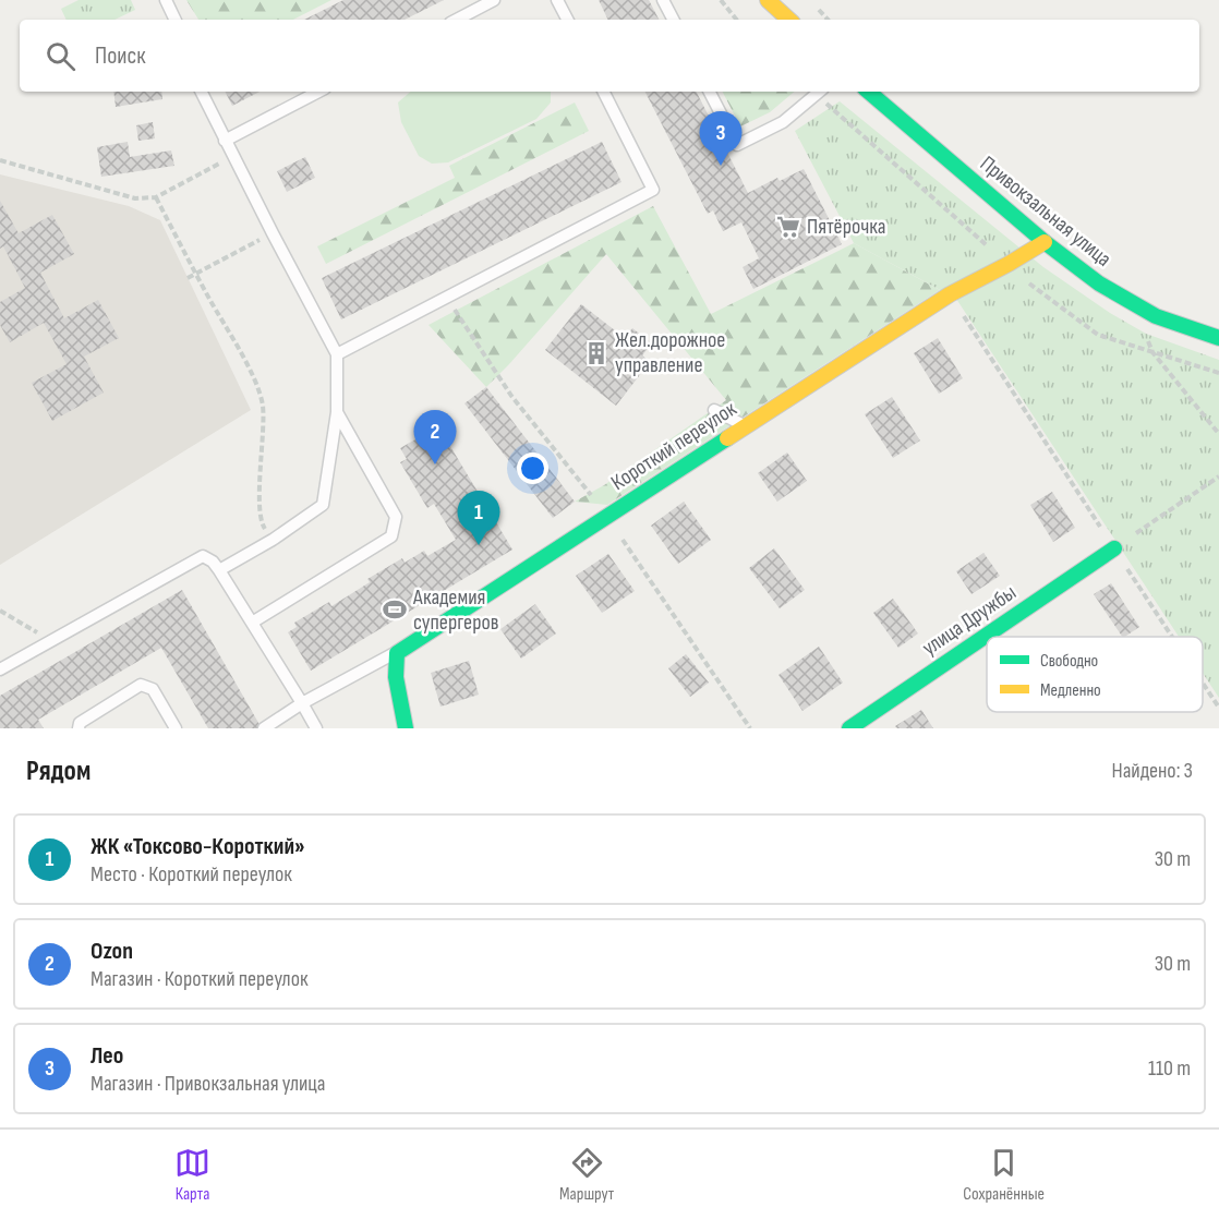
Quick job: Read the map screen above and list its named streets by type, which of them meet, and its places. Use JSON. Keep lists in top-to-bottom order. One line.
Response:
{"streets":{"street":["Привокзальная улица","Короткий переулок","улица Дружбы"]},"crossings":[["Привокзальная улица","Короткий переулок"]],"places":{"supermarket":["Пятёрочка"],"building":["Жел.дорожное управление"],"sports":["Академия супергеров"]},"legend":["Свободно","Медленно"],"page":{"search":"Поиск","pins":["3","2","1"],"heading":["Рядом","Найдено: 3"],"list":[{"mark":"1","name":"ЖК «Токсово-Короткий»","note":"Место · Короткий переулок","value":"30 m"},{"mark":"2","name":"Ozon","note":"Магазин · Короткий переулок","value":"30 m"},{"mark":"3","name":"Лео","note":"Магазин · Привокзальная улица","value":"110 m"}],"nav":["Карта","Маршрут","Сохранённые"]}}
